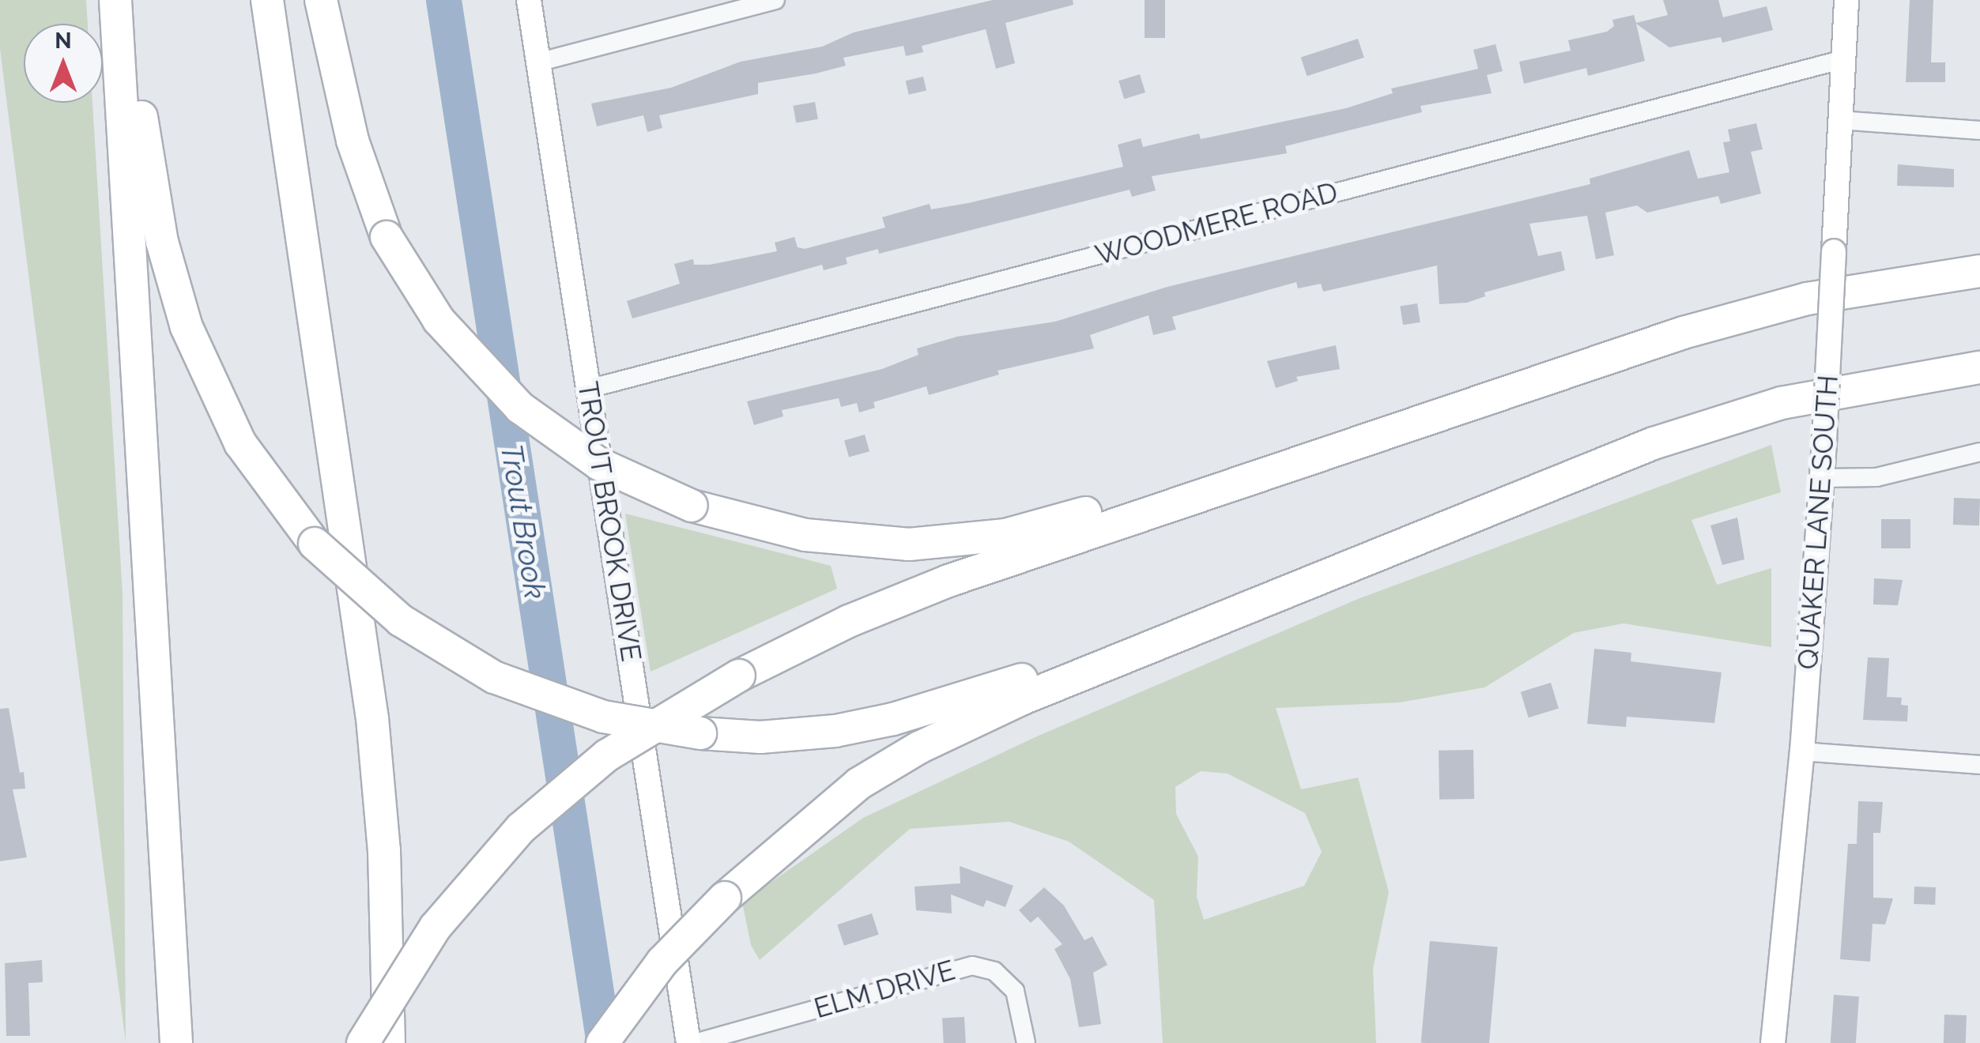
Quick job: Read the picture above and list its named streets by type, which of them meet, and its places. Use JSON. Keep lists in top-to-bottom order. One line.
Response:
{"streets":{"main road":["TROUT BROOK DRIVE","QUAKER LANE SOUTH"],"street":["WOODMERE ROAD","ELM DRIVE"]},"crossings":[["WOODMERE ROAD","TROUT BROOK DRIVE"],["WOODMERE ROAD","QUAKER LANE SOUTH"]],"water":["Trout Brook"],"north":"top"}
